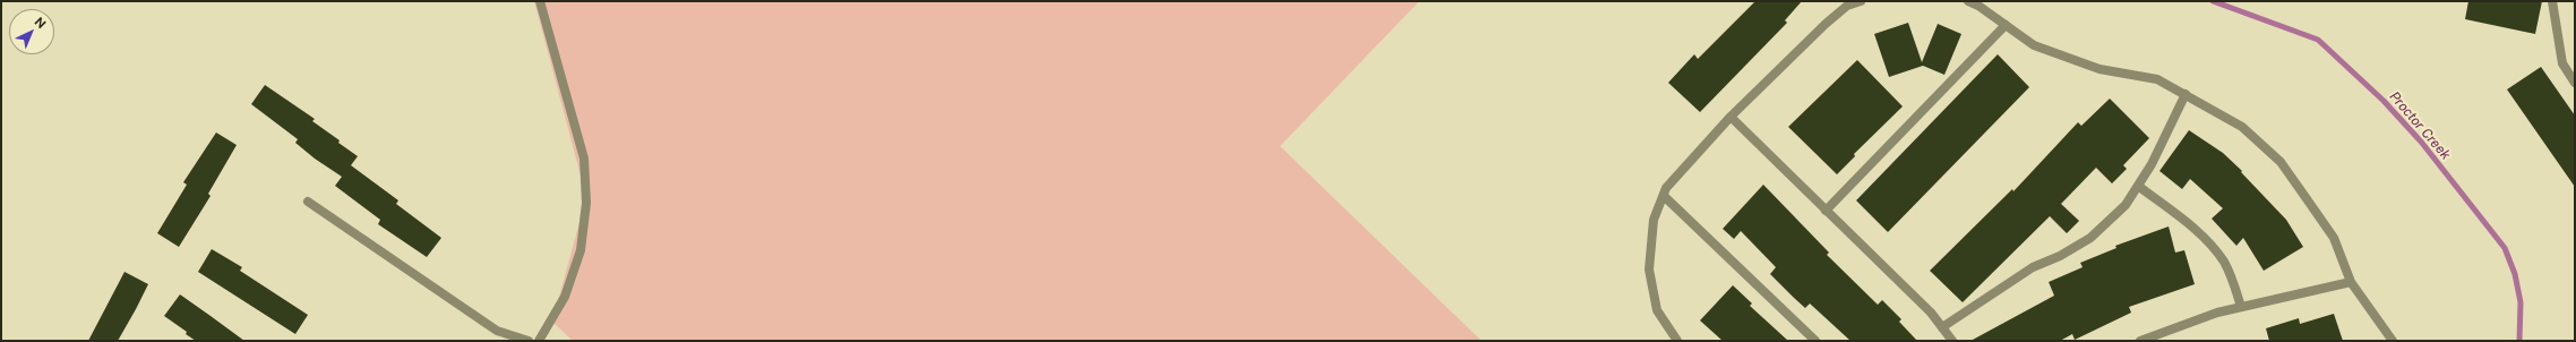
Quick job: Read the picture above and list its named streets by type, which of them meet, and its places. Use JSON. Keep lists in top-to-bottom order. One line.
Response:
{"water":["Proctor Creek"],"north":"top right"}
